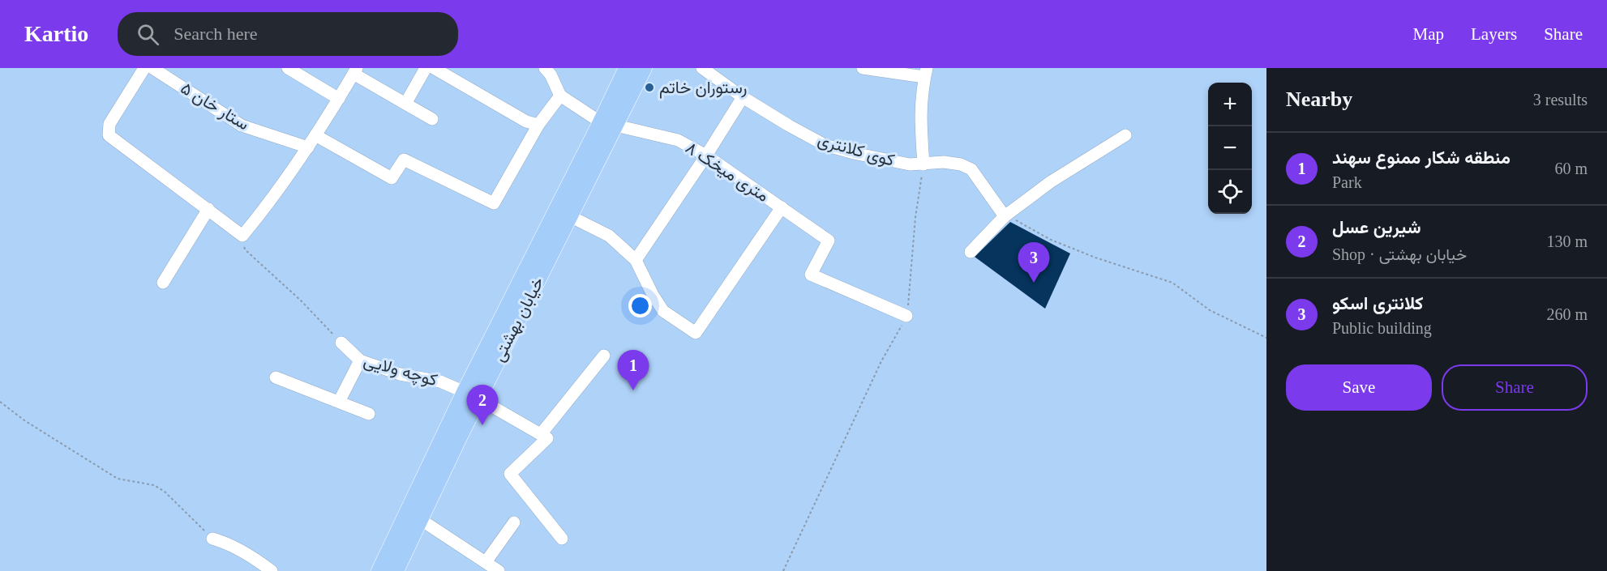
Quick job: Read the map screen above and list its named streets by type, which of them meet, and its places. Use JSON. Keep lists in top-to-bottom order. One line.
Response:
{"streets":{"main road":["خیابان بهشتی"],"street":["ستار خان ۵","کوی کلانتری","۸ متری میخک","کوچه ولایی"]},"crossings":[["۸ متری میخک","خیابان بهشتی"],["خیابان بهشتی","کوچه ولایی"]],"places":["رستوران خاتم"],"page":{"header":"Kartio","search":"Search here","nav":["Map","Layers","Share"],"heading":["Nearby","3 results"],"map_buttons":["+","−"],"list":[{"mark":"1","name":"منطقه شکار ممنوع سهند","note":"Park","value":"60 m"},{"mark":"2","name":"شیرین عسل","note":"Shop · خیابان بهشتی","value":"130 m"},{"mark":"3","name":"کلانتری اسکو","note":"Public building","value":"260 m"}],"pins":["3","1","2"],"buttons":["Save","Share"]}}
